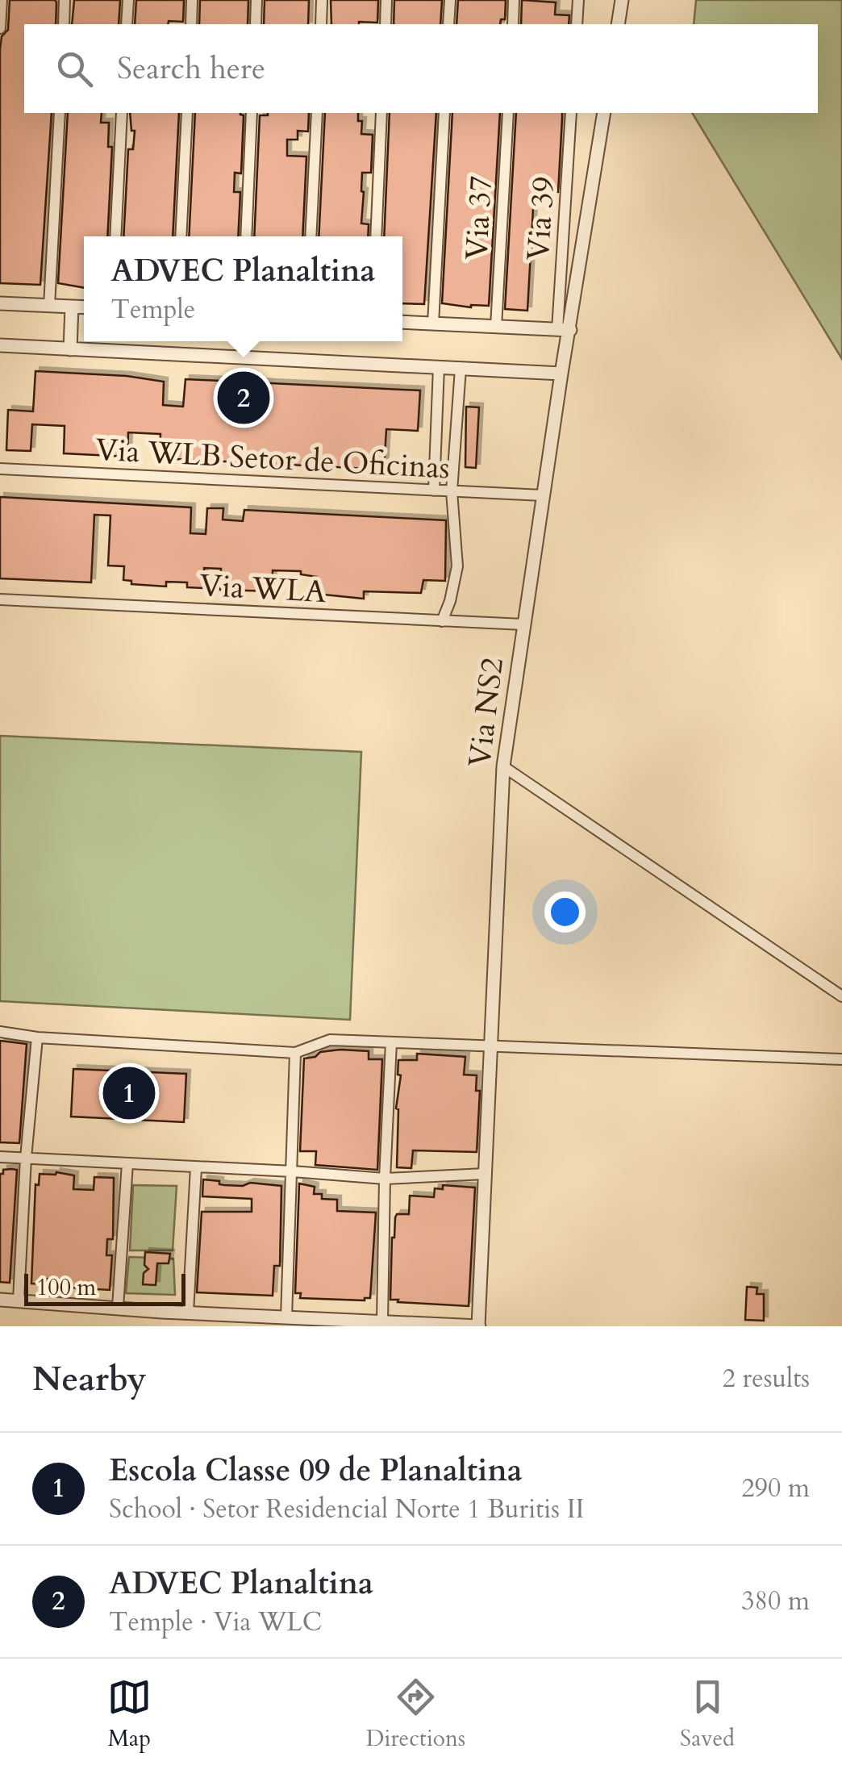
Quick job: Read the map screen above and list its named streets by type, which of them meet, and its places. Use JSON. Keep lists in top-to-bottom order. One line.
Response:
{"streets":{"street":["Via 37","Via 39","Via WLB Setor de Oficinas","Via WLA","Via NS2"]},"crossings":[["Via 39","Via NS2"],["Via WLB Setor de Oficinas","Via NS2"],["Via WLA","Via NS2"]],"scale_bar":"100 m","page":{"search":"Search here","popup":["ADVEC Planaltina","Temple"],"pins":["2","1"],"scale":"100 m","heading":["Nearby","2 results"],"list":[{"mark":"1","name":"Escola Classe 09 de Planaltina","note":"School · Setor Residencial Norte 1 Buritis II","value":"290 m"},{"mark":"2","name":"ADVEC Planaltina","note":"Temple · Via WLC","value":"380 m"}],"nav":["Map","Directions","Saved"]}}
